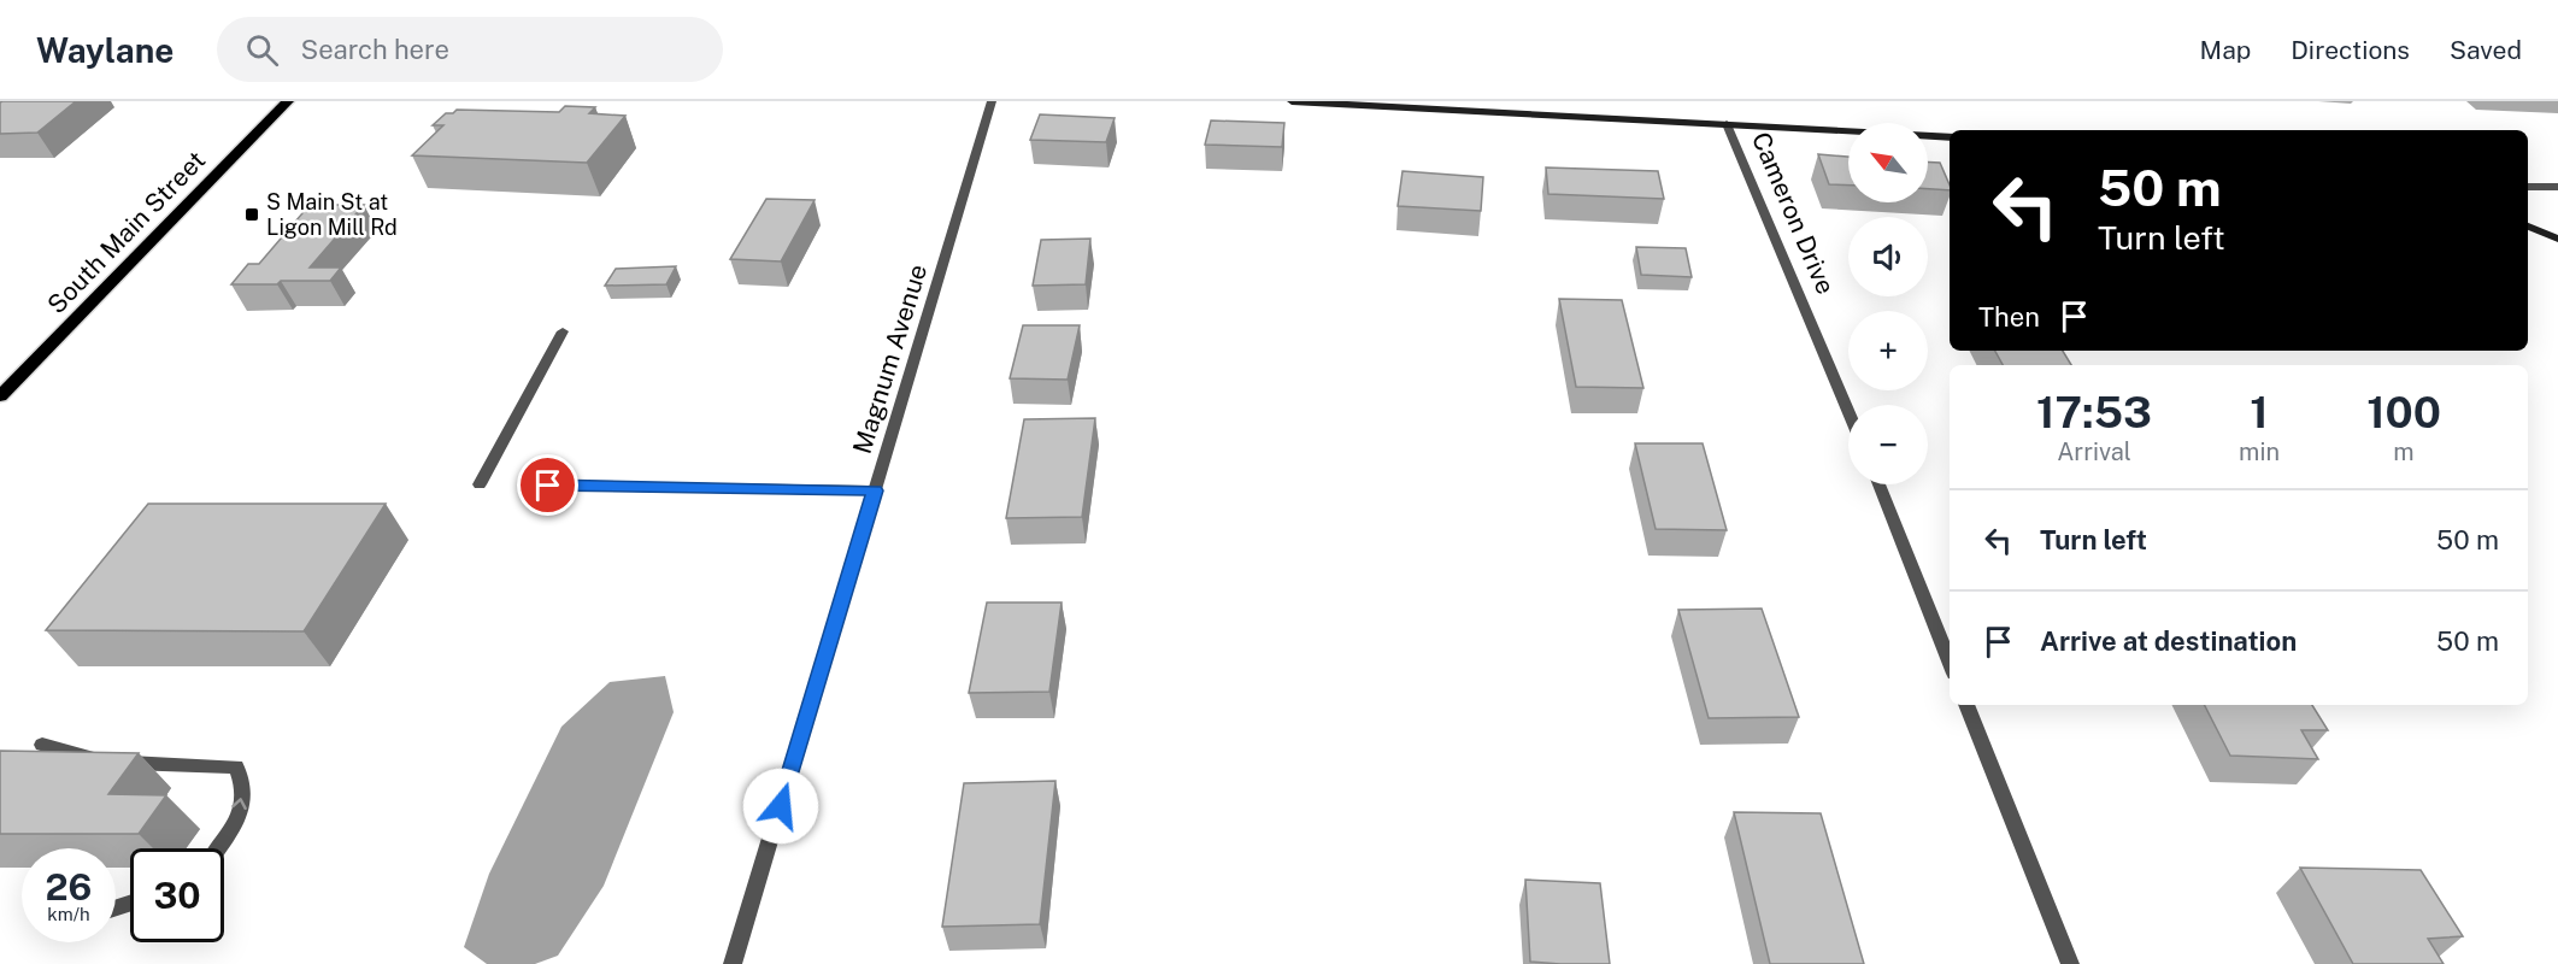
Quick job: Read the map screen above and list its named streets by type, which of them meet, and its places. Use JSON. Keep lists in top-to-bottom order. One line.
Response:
{"streets":{"main road":["South Main Street"],"street":["Cameron Drive","Magnum Avenue"]},"places":{"transit":["S Main St at Ligon Mill Rd"]},"north":"top left","page":{"header":"Waylane","search":"Search here","nav":["Map","Directions","Saved"],"map_buttons":["+","−"],"turn":["50 m","Turn left"],"then":"Then","eta":["17:53","Arrival","1","min","100","m"],"list":[{"name":"Turn left","value":"50 m"},{"name":"Arrive at destination","value":"50 m"}],"speed":"26 km/h","limit":"30"}}
